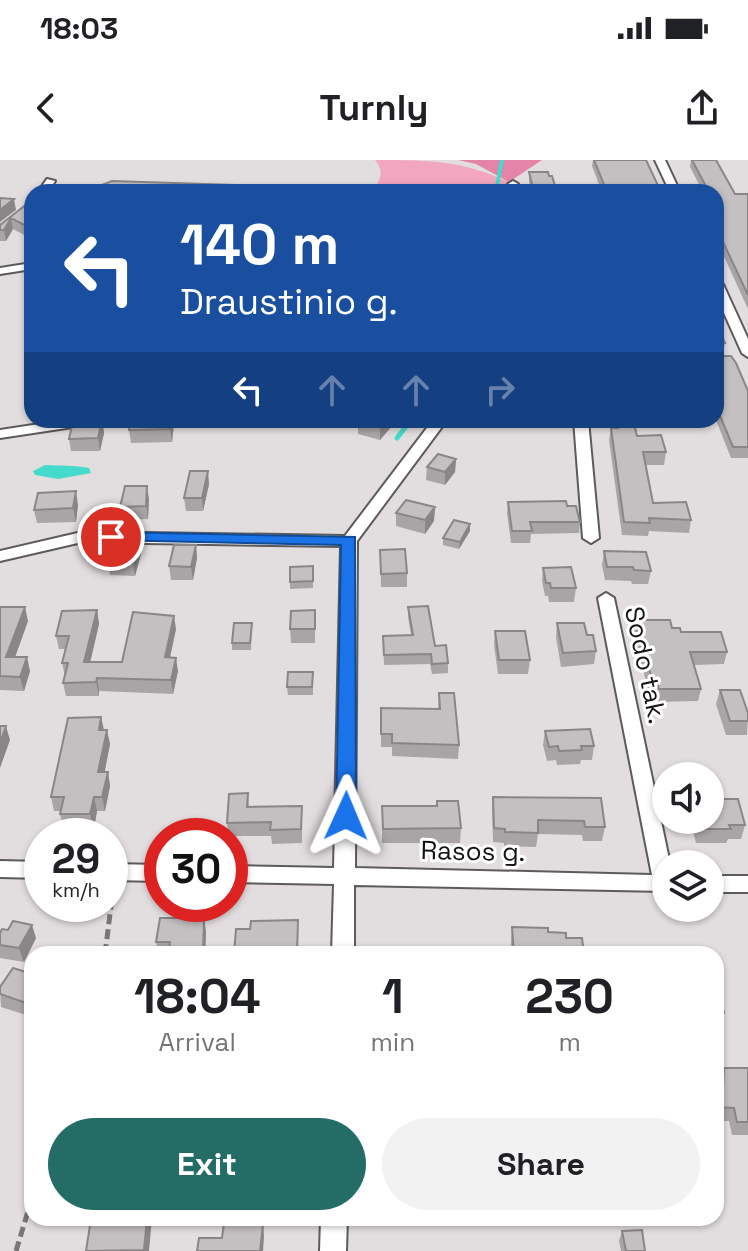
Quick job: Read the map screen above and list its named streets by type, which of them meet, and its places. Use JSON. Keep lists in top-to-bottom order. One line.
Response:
{"streets":{"street":["Sodo tak.","Rasos g."]},"page":{"status":"18:03","header":"Turnly","turn":["140 m","Draustinio g."],"speed":"29 km/h","limit":"30","eta":["18:04","Arrival","1","min","230","m"],"buttons":["Exit","Share"]}}
